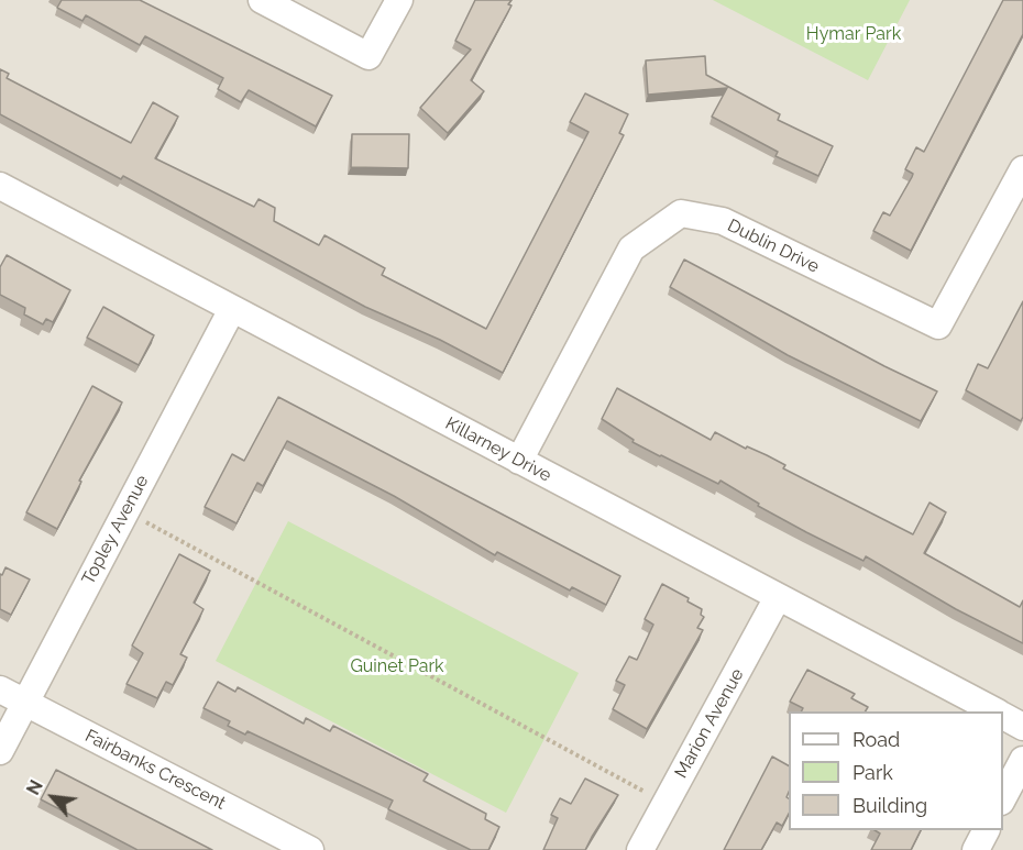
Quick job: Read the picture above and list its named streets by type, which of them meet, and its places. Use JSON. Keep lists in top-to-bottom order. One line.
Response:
{"streets":{"street":["Dublin Drive","Killarney Drive","Topley Avenue","Marion Avenue","Fairbanks Crescent"]},"crossings":[["Dublin Drive","Killarney Drive"],["Killarney Drive","Topley Avenue"],["Killarney Drive","Marion Avenue"],["Topley Avenue","Fairbanks Crescent"]],"parks":["Hymar Park","Guinet Park"],"legend":["Road","Park","Building"],"north":"top left"}
